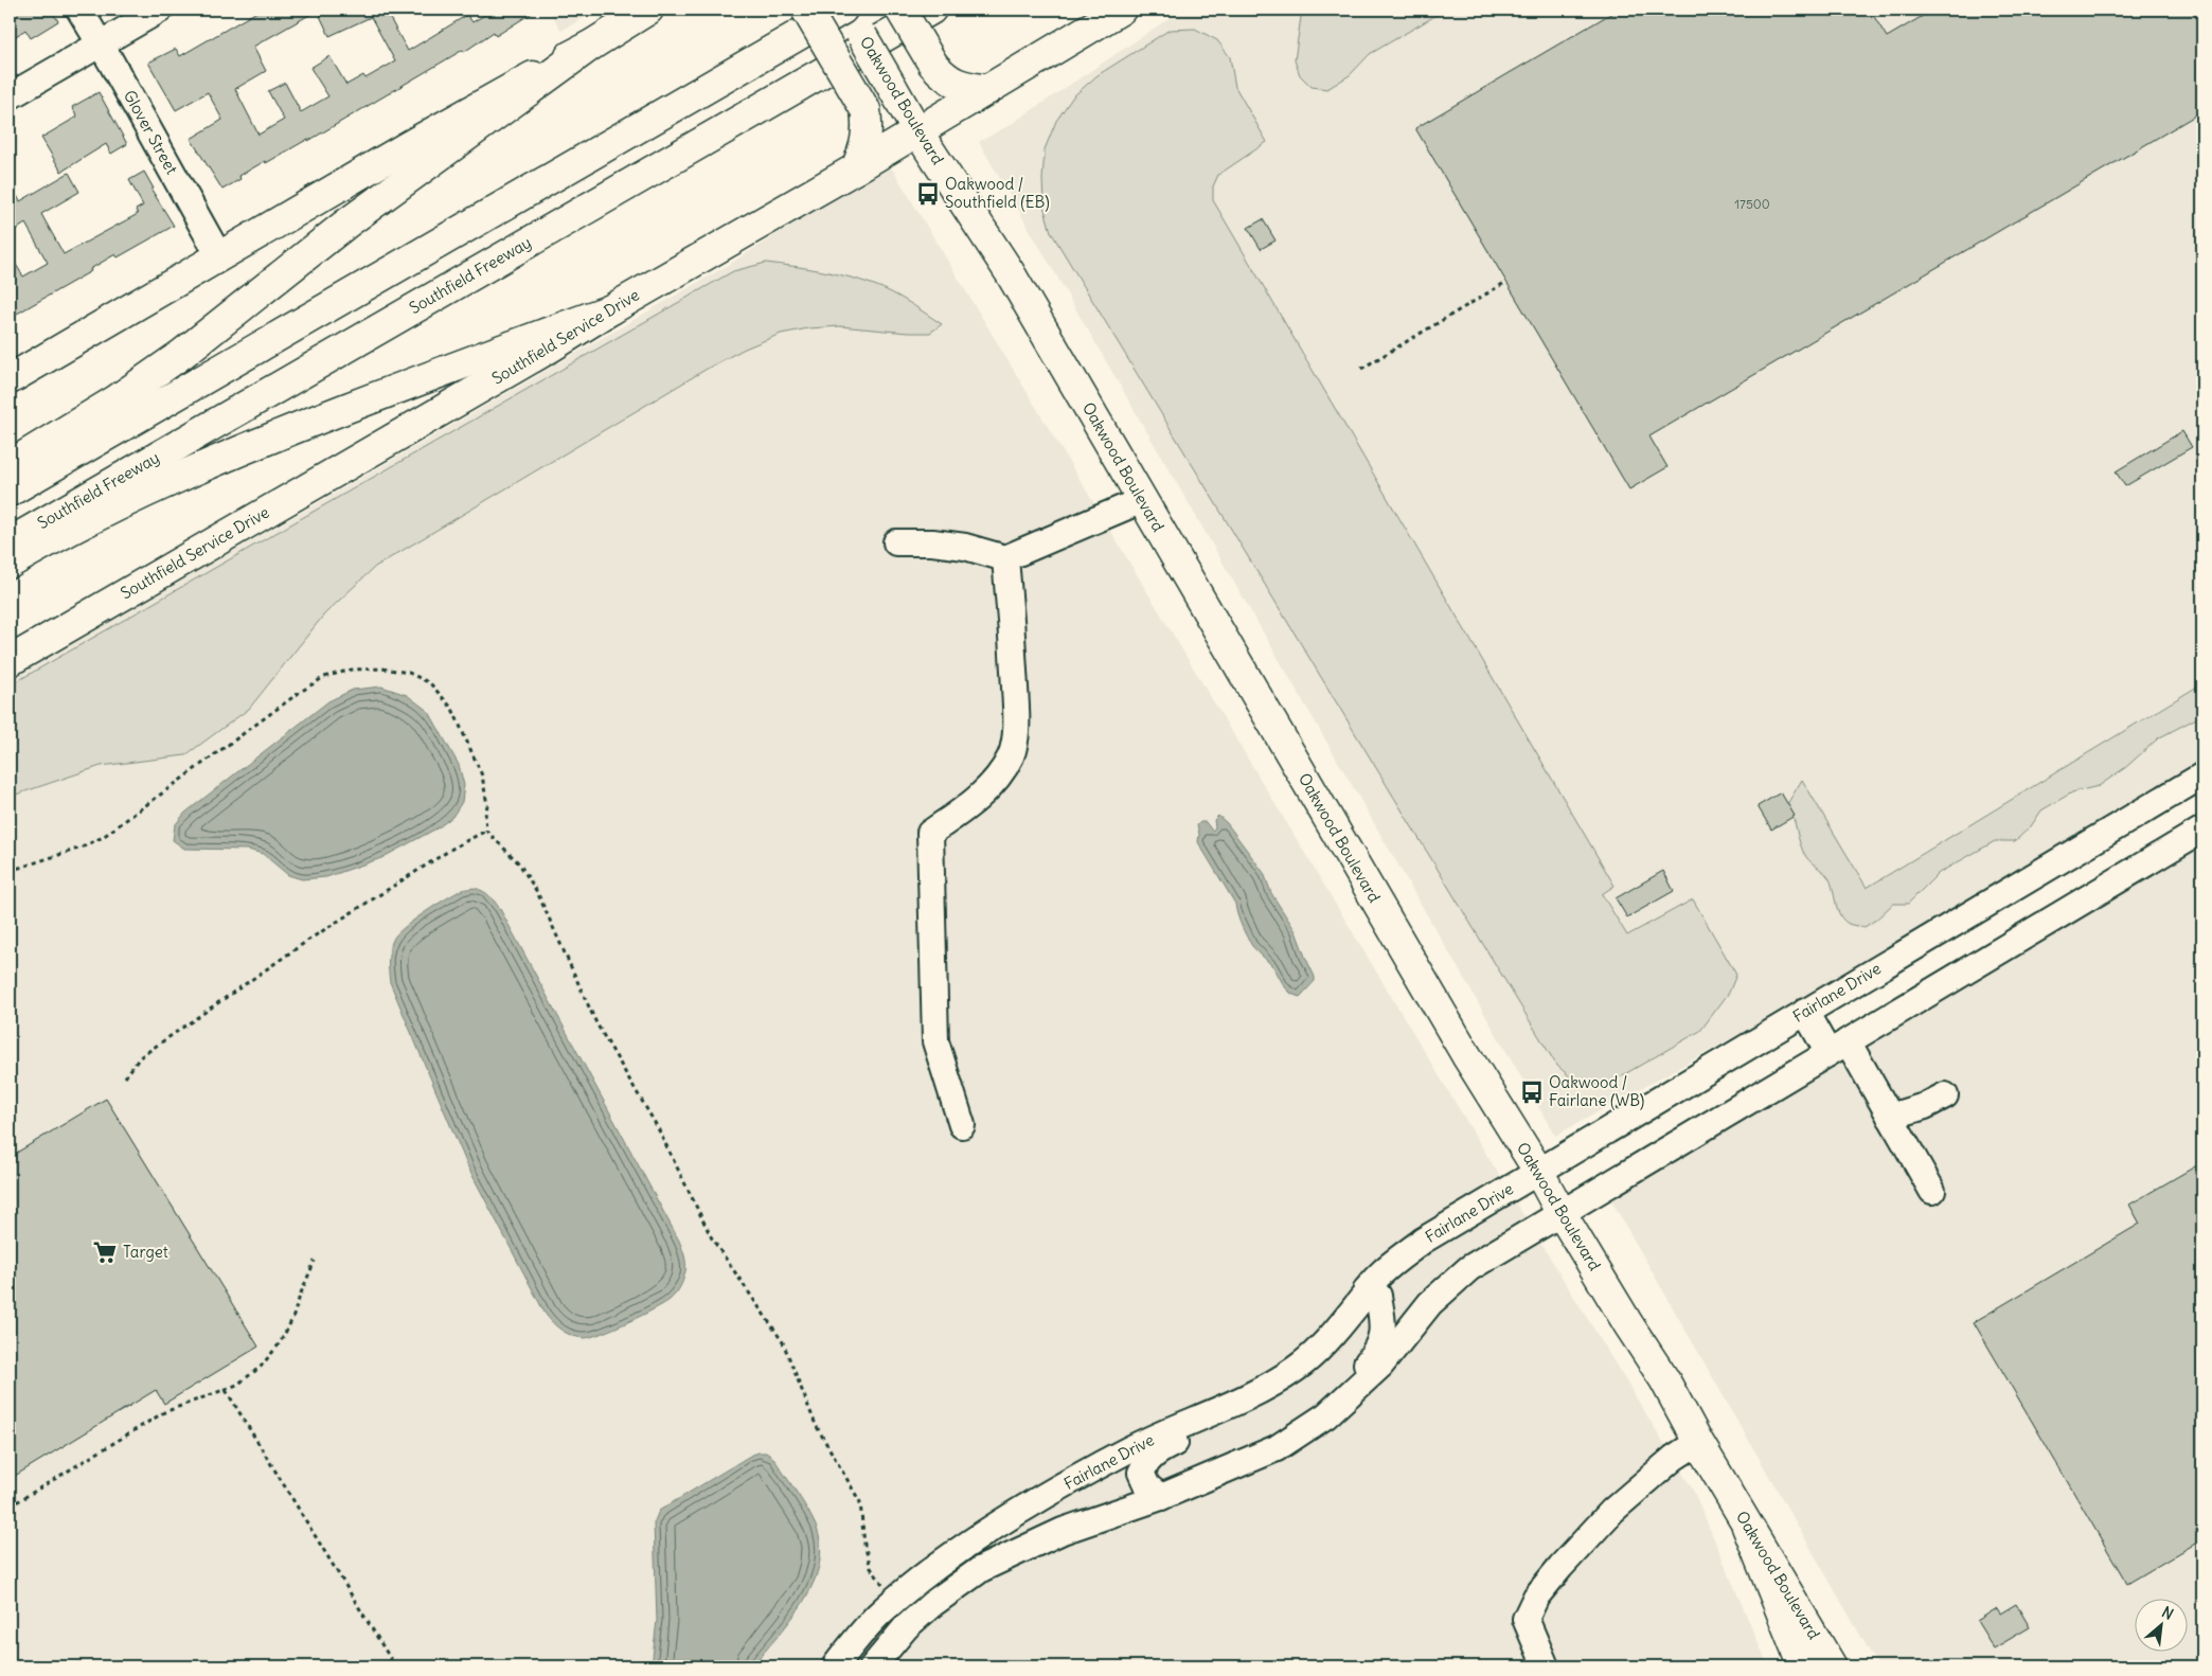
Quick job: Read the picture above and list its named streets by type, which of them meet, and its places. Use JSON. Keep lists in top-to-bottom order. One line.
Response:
{"streets":{"main road":["Oakwood Boulevard","Southfield Freeway","Southfield Service Drive"],"street":["Glover Street","Fairlane Drive"]},"crossings":[["Oakwood Boulevard","Southfield Service Drive"],["Oakwood Boulevard","Fairlane Drive"]],"places":{"bus stop":["Oakwood / Southfield (EB)","Oakwood / Fairlane (WB)"],"supermarket":["Target"]},"house_numbers":["17500"],"north":"top right"}
